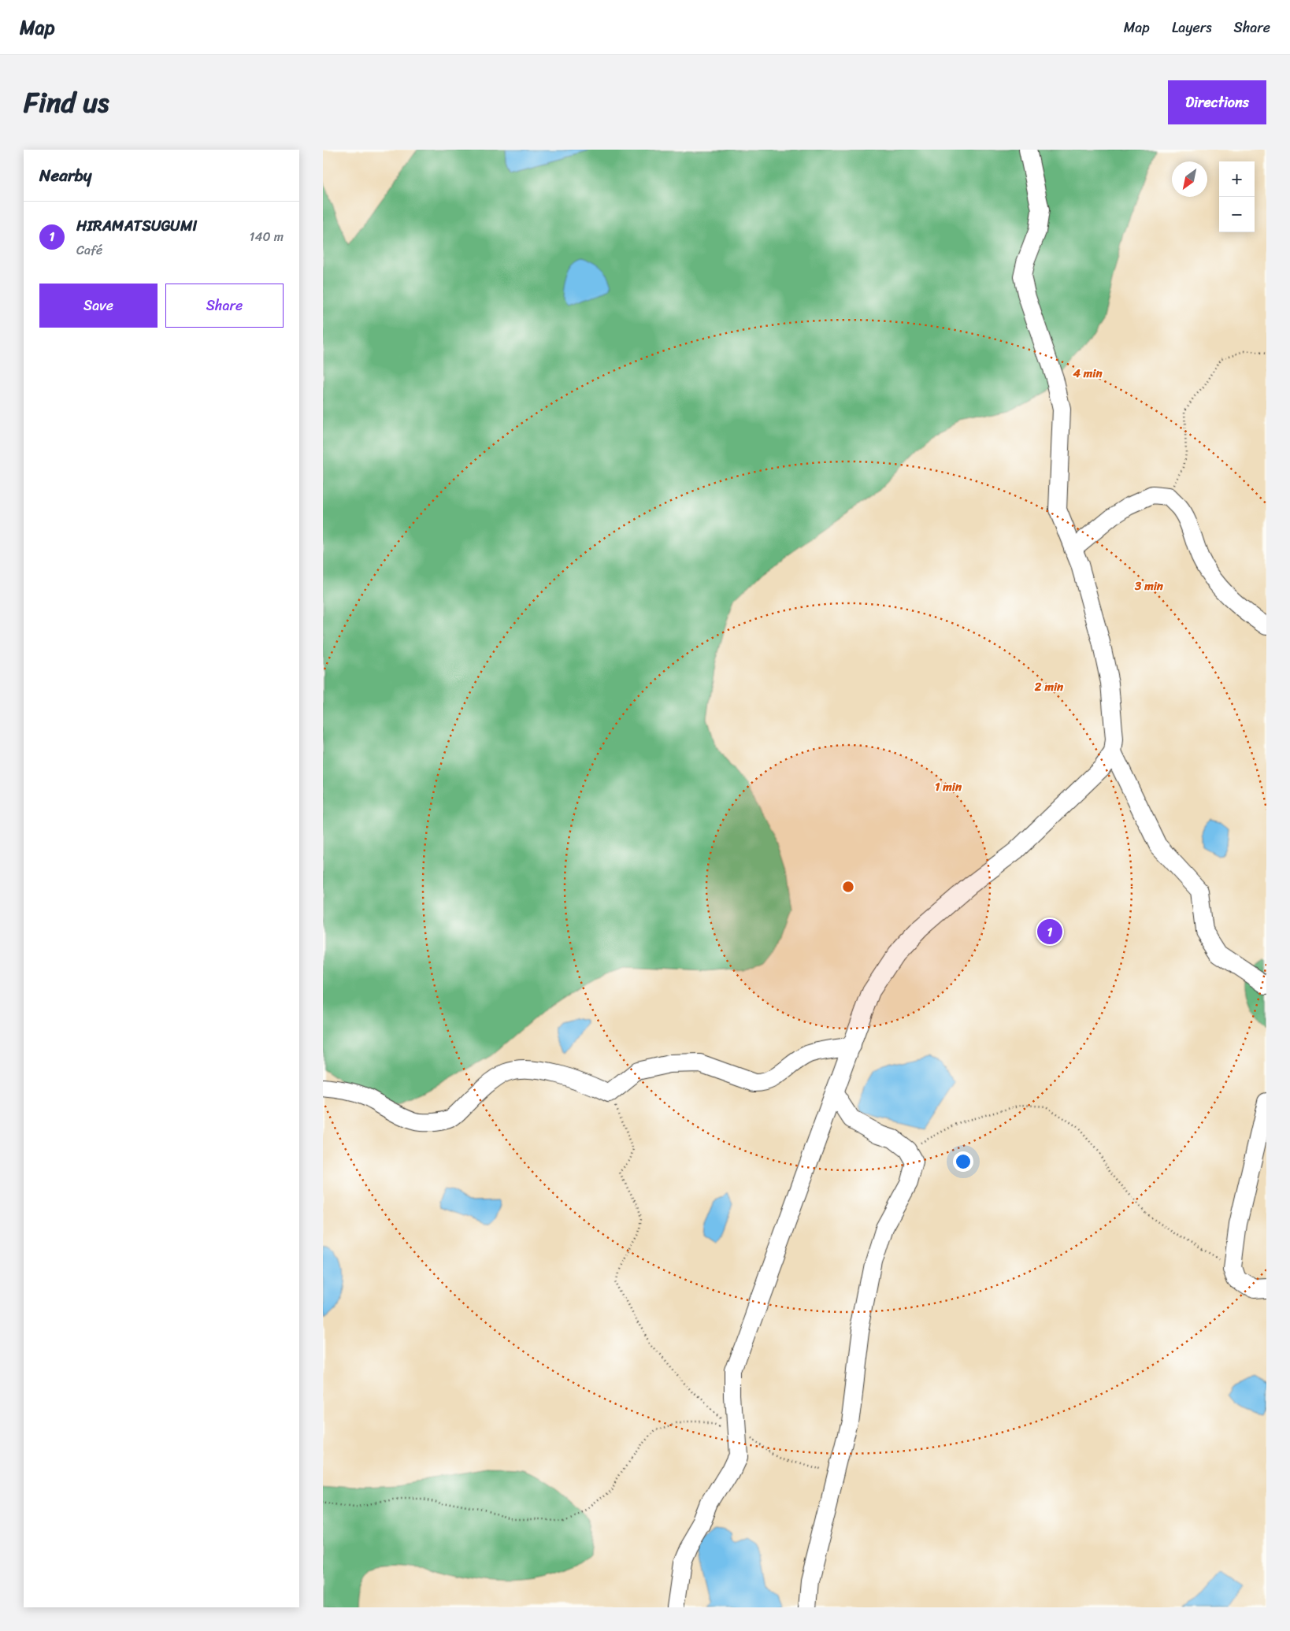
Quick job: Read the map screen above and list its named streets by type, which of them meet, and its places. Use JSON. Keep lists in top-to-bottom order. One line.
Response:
{"north":"bottom left","page":{"header":"Map","nav":["Map","Layers","Share"],"title":"Find us","buttons":["Directions",["Save","Share"]],"heading":"Nearby","map_buttons":["+","−"],"list":[{"mark":"1","name":"HIRAMATSUGUMI","note":"Café","value":"140 m"}],"pins":"1"},"rings":["4 min","3 min","2 min","1 min"]}
